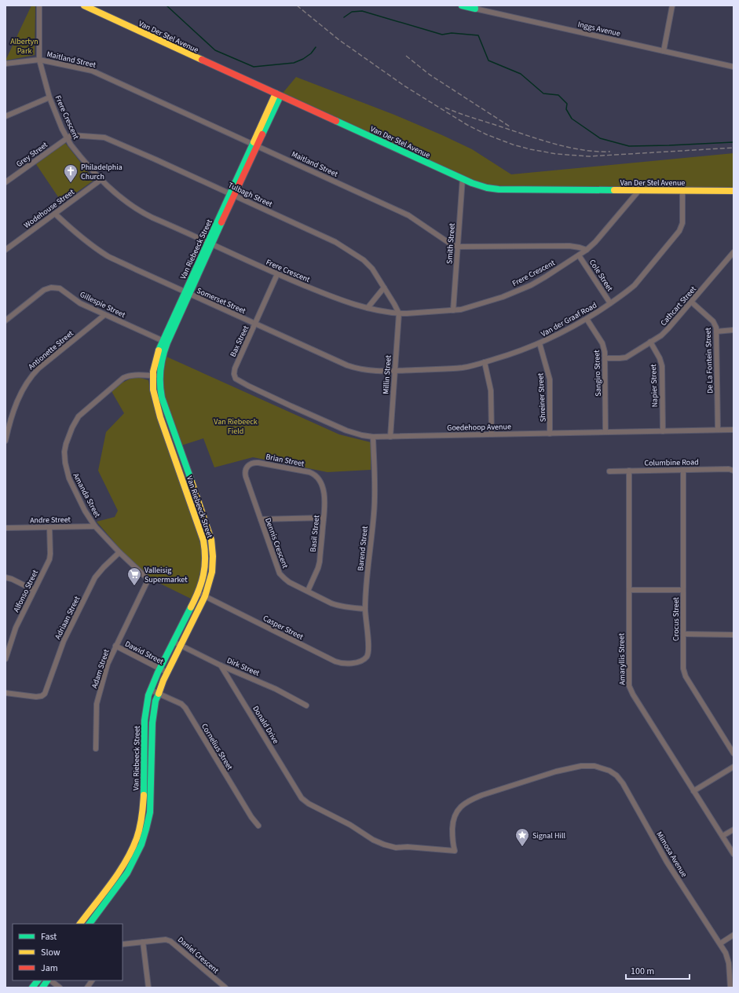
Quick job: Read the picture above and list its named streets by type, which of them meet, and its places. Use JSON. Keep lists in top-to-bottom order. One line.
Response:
{"streets":{"street":["Inggs Avenue","Van Der Stel Avenue","Maitland Street","Frere Crescent","Grey Street","Tulbagh Street","Wodehouse Street","Smith Street","Van Riebeeck Street","Cole Street","Somerset Street","Gillespie Street","Cathcart Street","Van der Graaf Road","Bax Street","Antionette Street","De La Fontein Street","Sangiro Street","Millin Street","Napier Street","Shreiner Street","Goedehoop Avenue","Brian Street","Columbine Road","Amanda Street","Andre Street","Basil Street","Dennis Crescent","Barend Street","Alfonso Street","Adriaan Street","Crocus Street","Casper Street","Dawid Street","Amaryllis Street","Dirk Street","Adam Street","Donald Drive","Cornelius Street","Mimosa Avenue","Daniel Crescent"]},"crossings":[["Van Der Stel Avenue","Frere Crescent"],["Van Der Stel Avenue","Smith Street"],["Van Der Stel Avenue","Van Riebeeck Street"],["Van Der Stel Avenue","Van der Graaf Road"],["Maitland Street","Frere Crescent"],["Maitland Street","Smith Street"],["Maitland Street","Van Riebeeck Street"],["Frere Crescent","Grey Street"],["Frere Crescent","Tulbagh Street"],["Frere Crescent","Wodehouse Street"],["Frere Crescent","Smith Street"],["Frere Crescent","Van Riebeeck Street"],["Frere Crescent","Cole Street"],["Frere Crescent","Bax Street"],["Frere Crescent","Millin Street"],["Grey Street","Tulbagh Street"],["Tulbagh Street","Van Riebeeck Street"],["Tulbagh Street","Millin Street"],["Wodehouse Street","Somerset Street"],["Van Riebeeck Street","Somerset Street"],["Van Riebeeck Street","Gillespie Street"],["Van Riebeeck Street","Amanda Street"],["Van Riebeeck Street","Casper Street"],["Van Riebeeck Street","Dawid Street"],["Van Riebeeck Street","Dirk Street"],["Van Riebeeck Street","Cornelius Street"],["Cole Street","Van der Graaf Road"],["Somerset Street","Van der Graaf Road"],["Somerset Street","Bax Street"],["Somerset Street","Millin Street"],["Gillespie Street","Antionette Street"],["Cathcart Street","De La Fontein Street"],["Cathcart Street","Sangiro Street"],["Cathcart Street","Napier Street"],["Van der Graaf Road","Sangiro Street"],["Van der Graaf Road","Millin Street"],["Van der Graaf Road","Shreiner Street"],["Bax Street","Goedehoop Avenue"],["De La Fontein Street","Goedehoop Avenue"],["Sangiro Street","Goedehoop Avenue"],["Millin Street","Goedehoop Avenue"],["Napier Street","Goedehoop Avenue"],["Shreiner Street","Goedehoop Avenue"],["Goedehoop Avenue","Barend Street"],["Brian Street","Basil Street"],["Brian Street","Dennis Crescent"],["Columbine Road","Crocus Street"],["Columbine Road","Amaryllis Street"],["Amanda Street","Andre Street"],["Amanda Street","Adriaan Street"],["Amanda Street","Adam Street"],["Andre Street","Alfonso Street"],["Basil Street","Dennis Crescent"],["Dennis Crescent","Barend Street"],["Barend Street","Casper Street"],["Dawid Street","Adam Street"],["Dirk Street","Donald Drive"],["Donald Drive","Mimosa Avenue"]],"parks":["Albertyn Park","Van Riebeeck Field"],"places":{"church":["Philadelphia Church"],"supermarket":["Valleisig Supermarket"],"place":["Signal Hill"]},"legend":["Fast","Slow","Jam"],"scale_bar":"100 m"}
